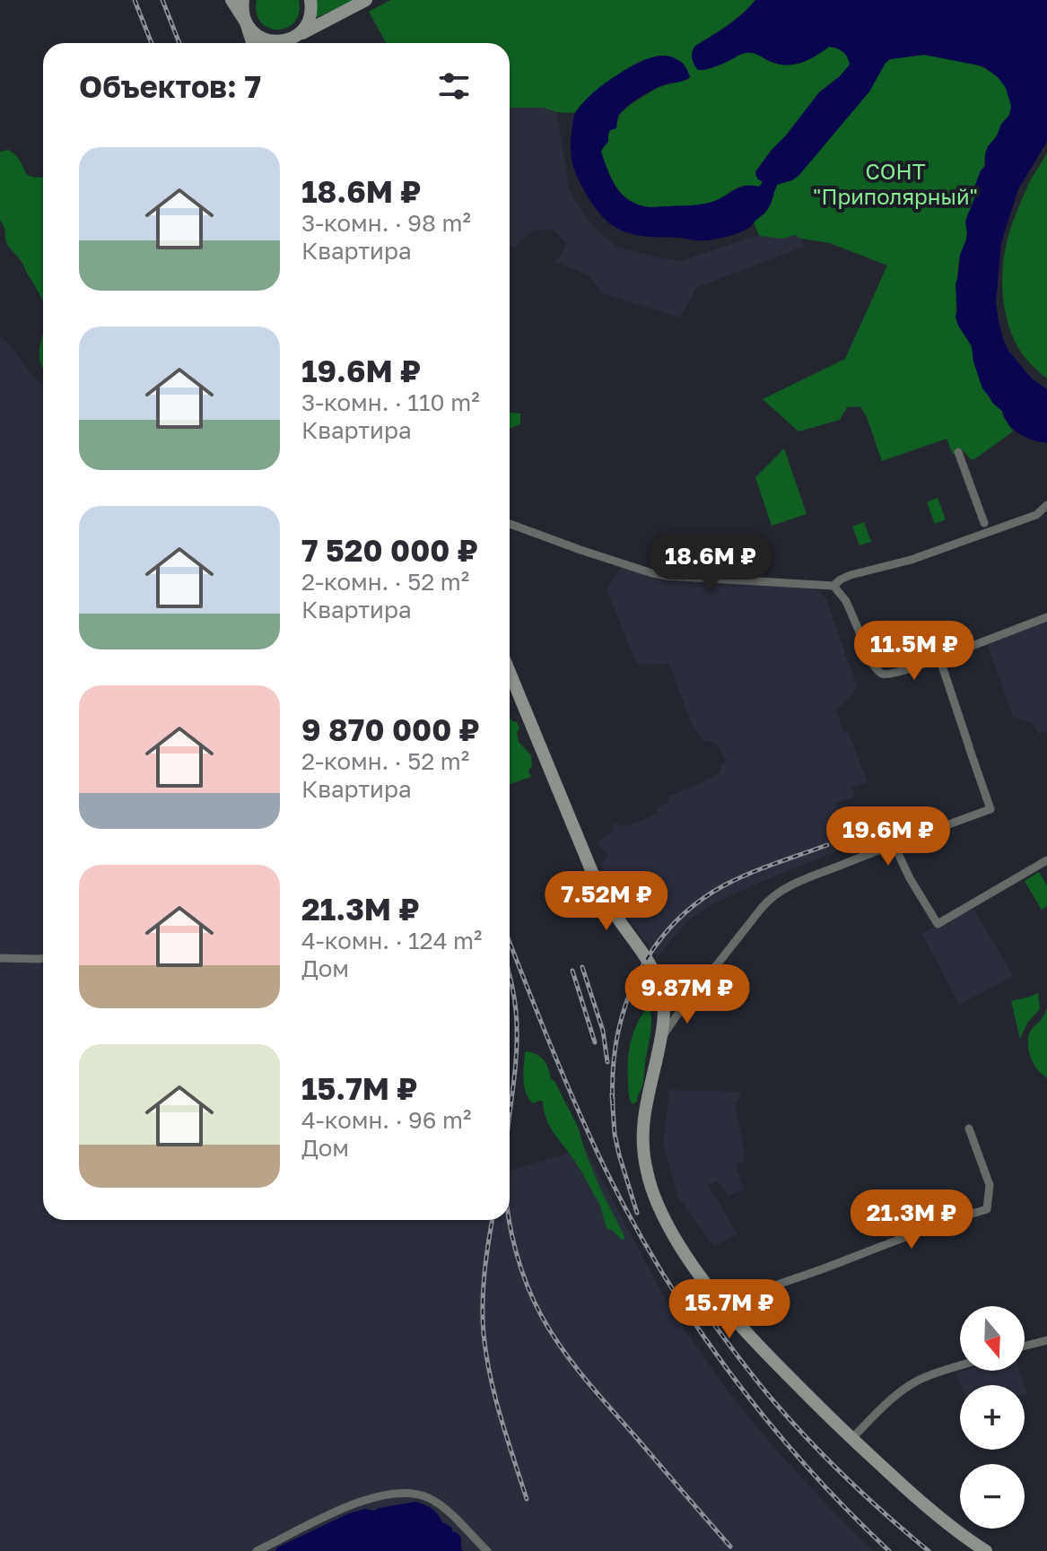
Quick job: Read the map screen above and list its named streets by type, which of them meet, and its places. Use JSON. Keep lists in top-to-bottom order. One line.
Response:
{"parks":["СОНТ \"Приполярный\""],"north":"bottom","page":{"heading":"Объектов: 7","list":[{"name":"18.6M ₽","note":"3-комн. · 98 m² · Квартира"},{"name":"19.6M ₽","note":"3-комн. · 110 m² · Квартира"},{"name":"7 520 000 ₽","note":"2-комн. · 52 m² · Квартира"},{"name":"9 870 000 ₽","note":"2-комн. · 52 m² · Квартира"},{"name":"21.3M ₽","note":"4-комн. · 124 m² · Дом"},{"name":"15.7M ₽","note":"4-комн. · 96 m² · Дом"}],"price":["18.6M ₽","11.5M ₽","19.6M ₽","7.52M ₽","9.87M ₽","21.3M ₽","15.7M ₽"],"map_buttons":["+","−"]}}
